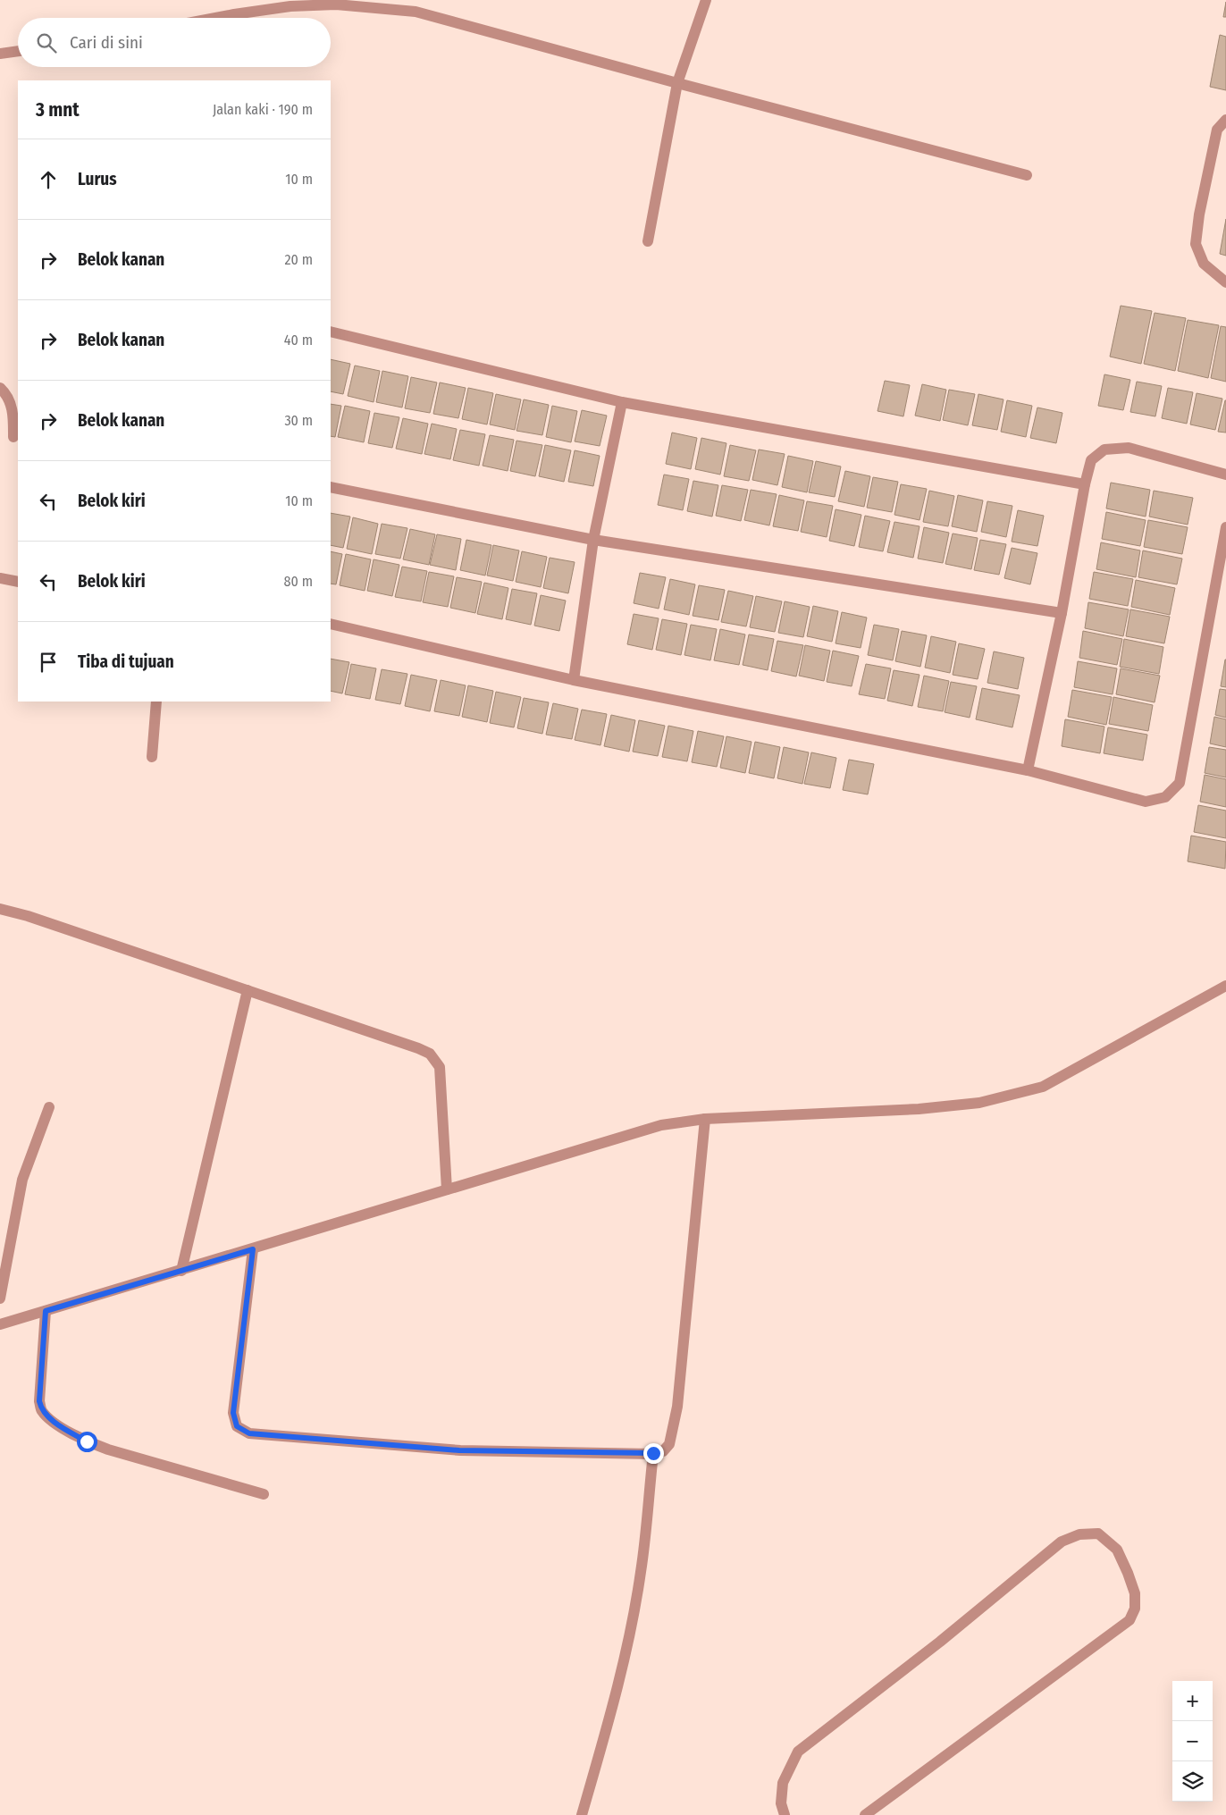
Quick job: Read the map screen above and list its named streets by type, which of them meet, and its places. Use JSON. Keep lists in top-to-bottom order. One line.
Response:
{"page":{"search":"Cari di sini","heading":["3 mnt","Jalan kaki · 190 m"],"list":[["Lurus","10 m"],["Belok kanan","20 m"],["Belok kanan","40 m"],["Belok kanan","30 m"],["Belok kiri","10 m"],["Belok kiri","80 m"],"Tiba di tujuan"],"map_buttons":["+","−"]}}
